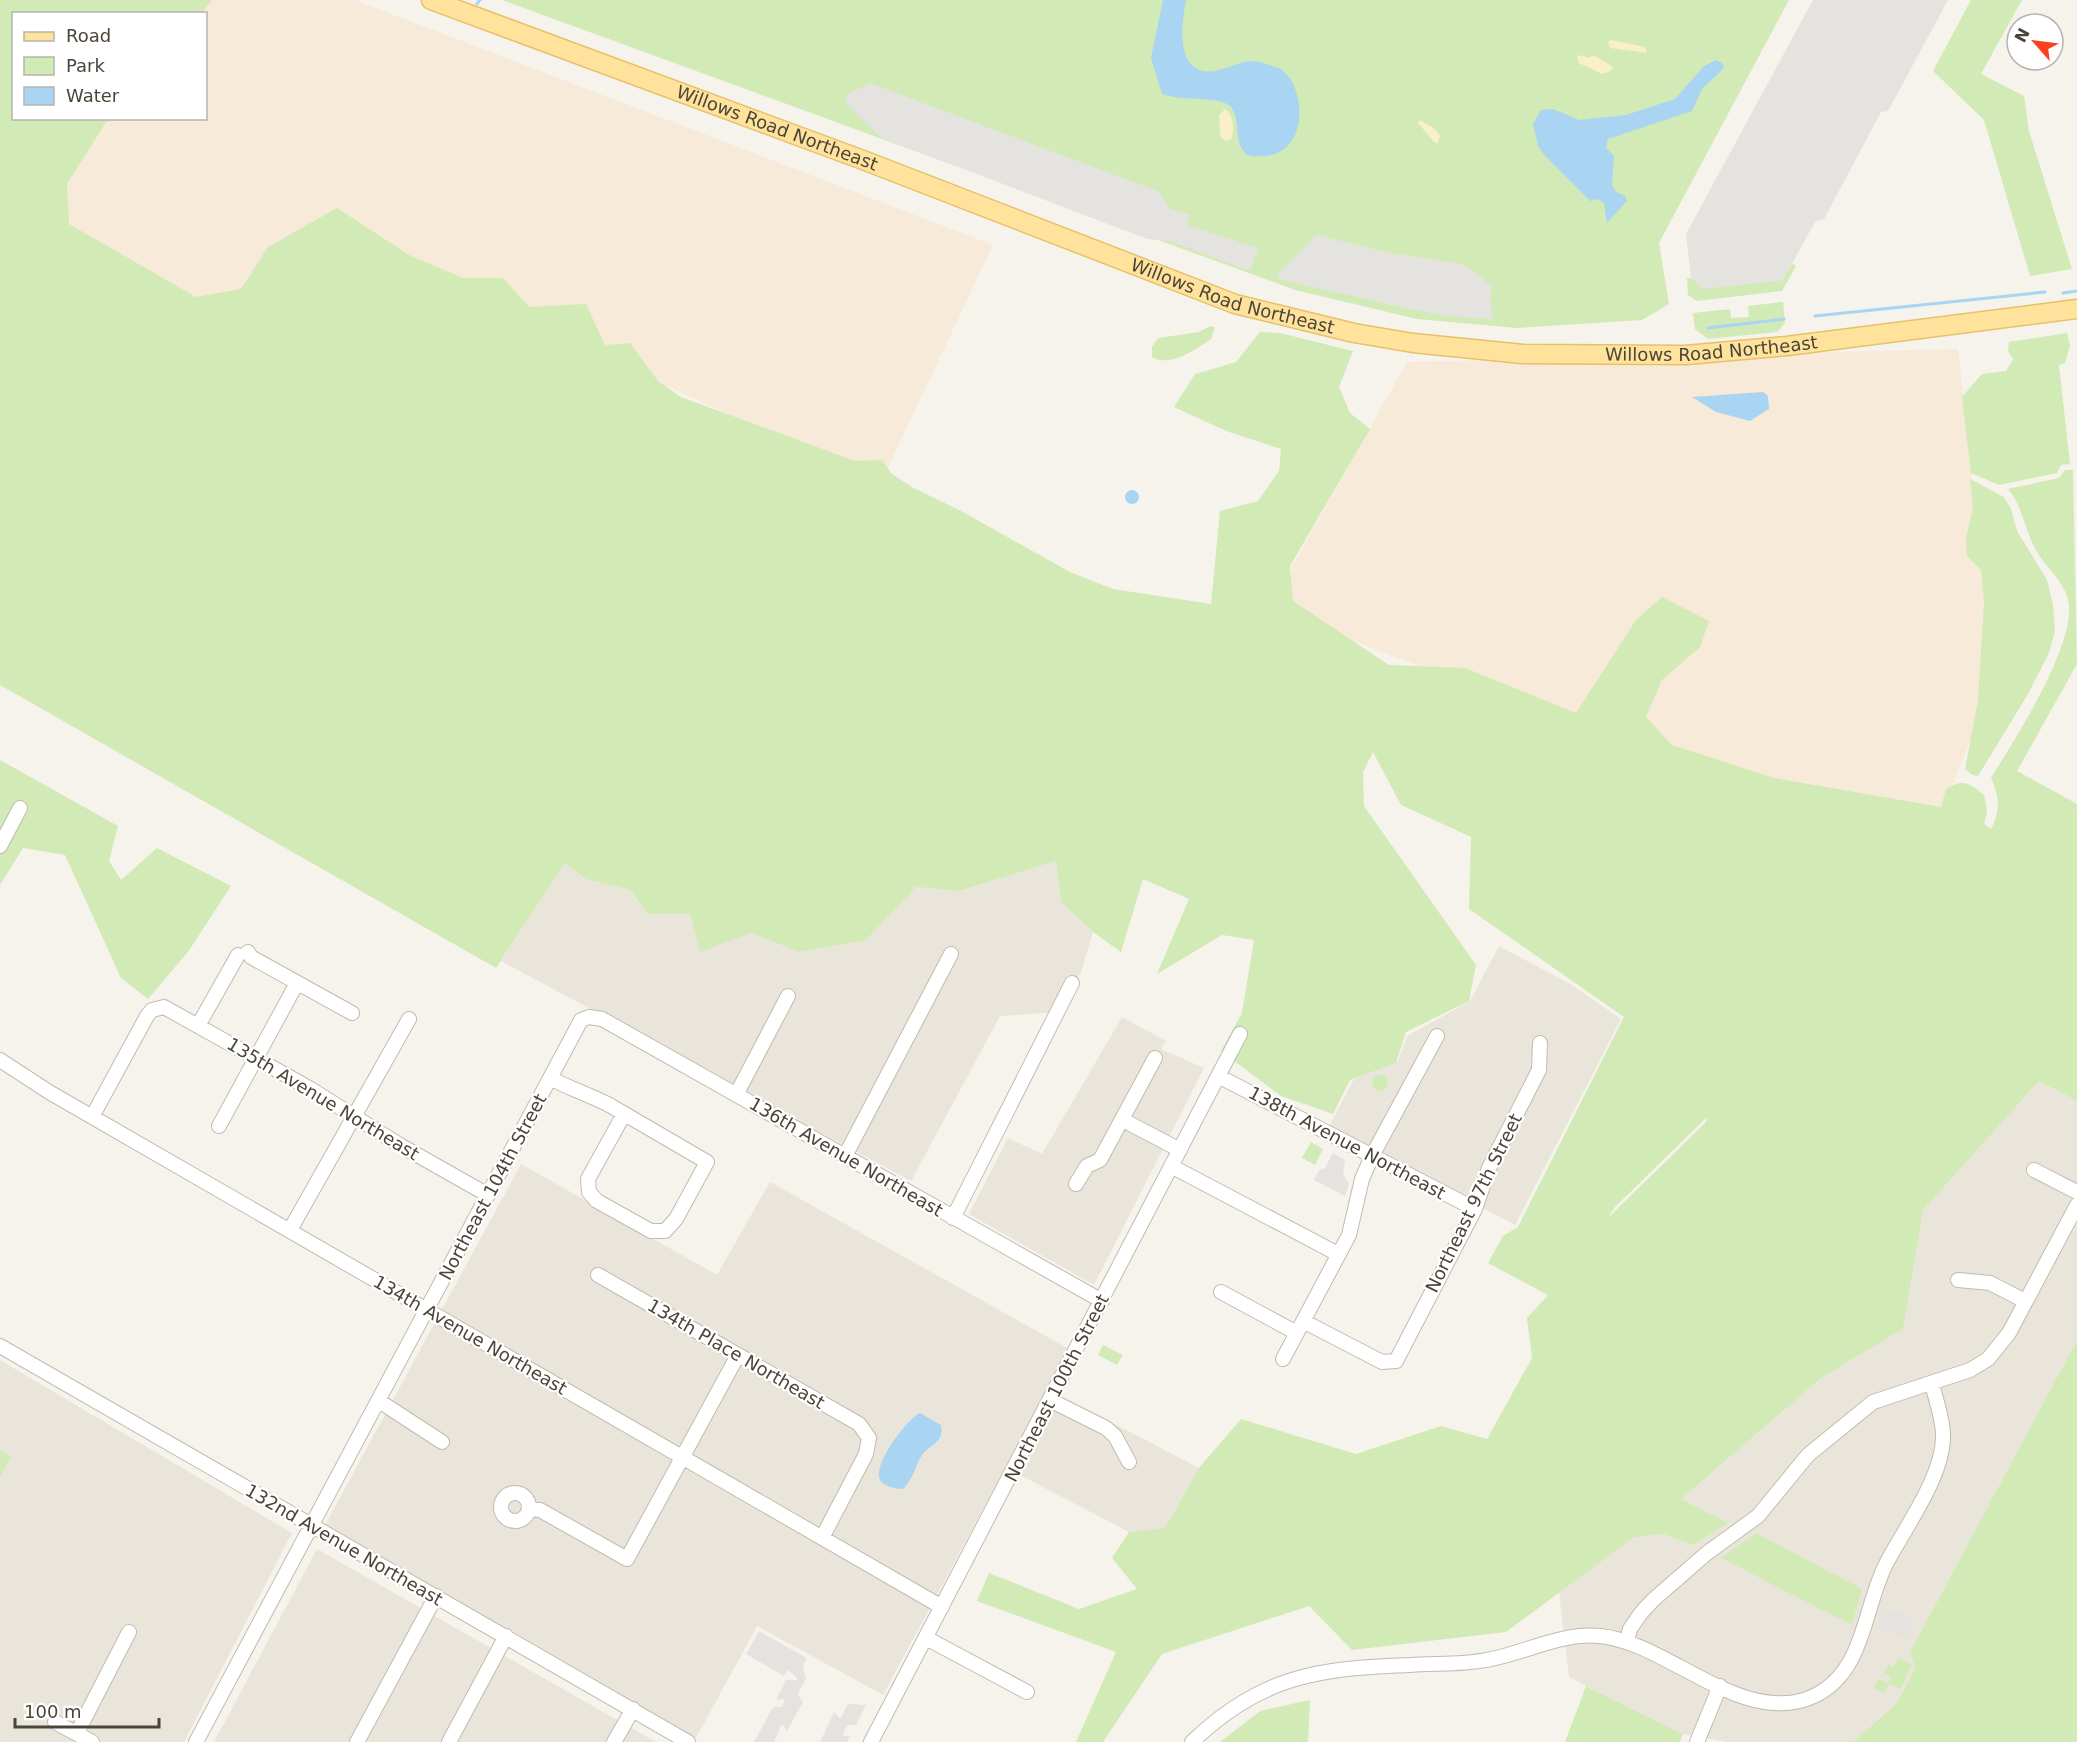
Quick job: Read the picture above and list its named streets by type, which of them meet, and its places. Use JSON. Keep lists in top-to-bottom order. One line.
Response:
{"streets":{"main road":["Willows Road Northeast"],"street":["135th Avenue Northeast","138th Avenue Northeast","136th Avenue Northeast","Northeast 104th Street","Northeast 97th Street","134th Avenue Northeast","134th Place Northeast","Northeast 100th Street","132nd Avenue Northeast"]},"crossings":[["135th Avenue Northeast","Northeast 104th Street"],["135th Avenue Northeast","134th Avenue Northeast"],["138th Avenue Northeast","Northeast 97th Street"],["138th Avenue Northeast","Northeast 100th Street"],["136th Avenue Northeast","Northeast 104th Street"],["136th Avenue Northeast","Northeast 100th Street"],["Northeast 104th Street","134th Avenue Northeast"],["Northeast 104th Street","132nd Avenue Northeast"],["134th Avenue Northeast","134th Place Northeast"],["134th Avenue Northeast","Northeast 100th Street"]],"legend":["Road","Park","Water"],"scale_bar":"100 m","north":"top left"}
